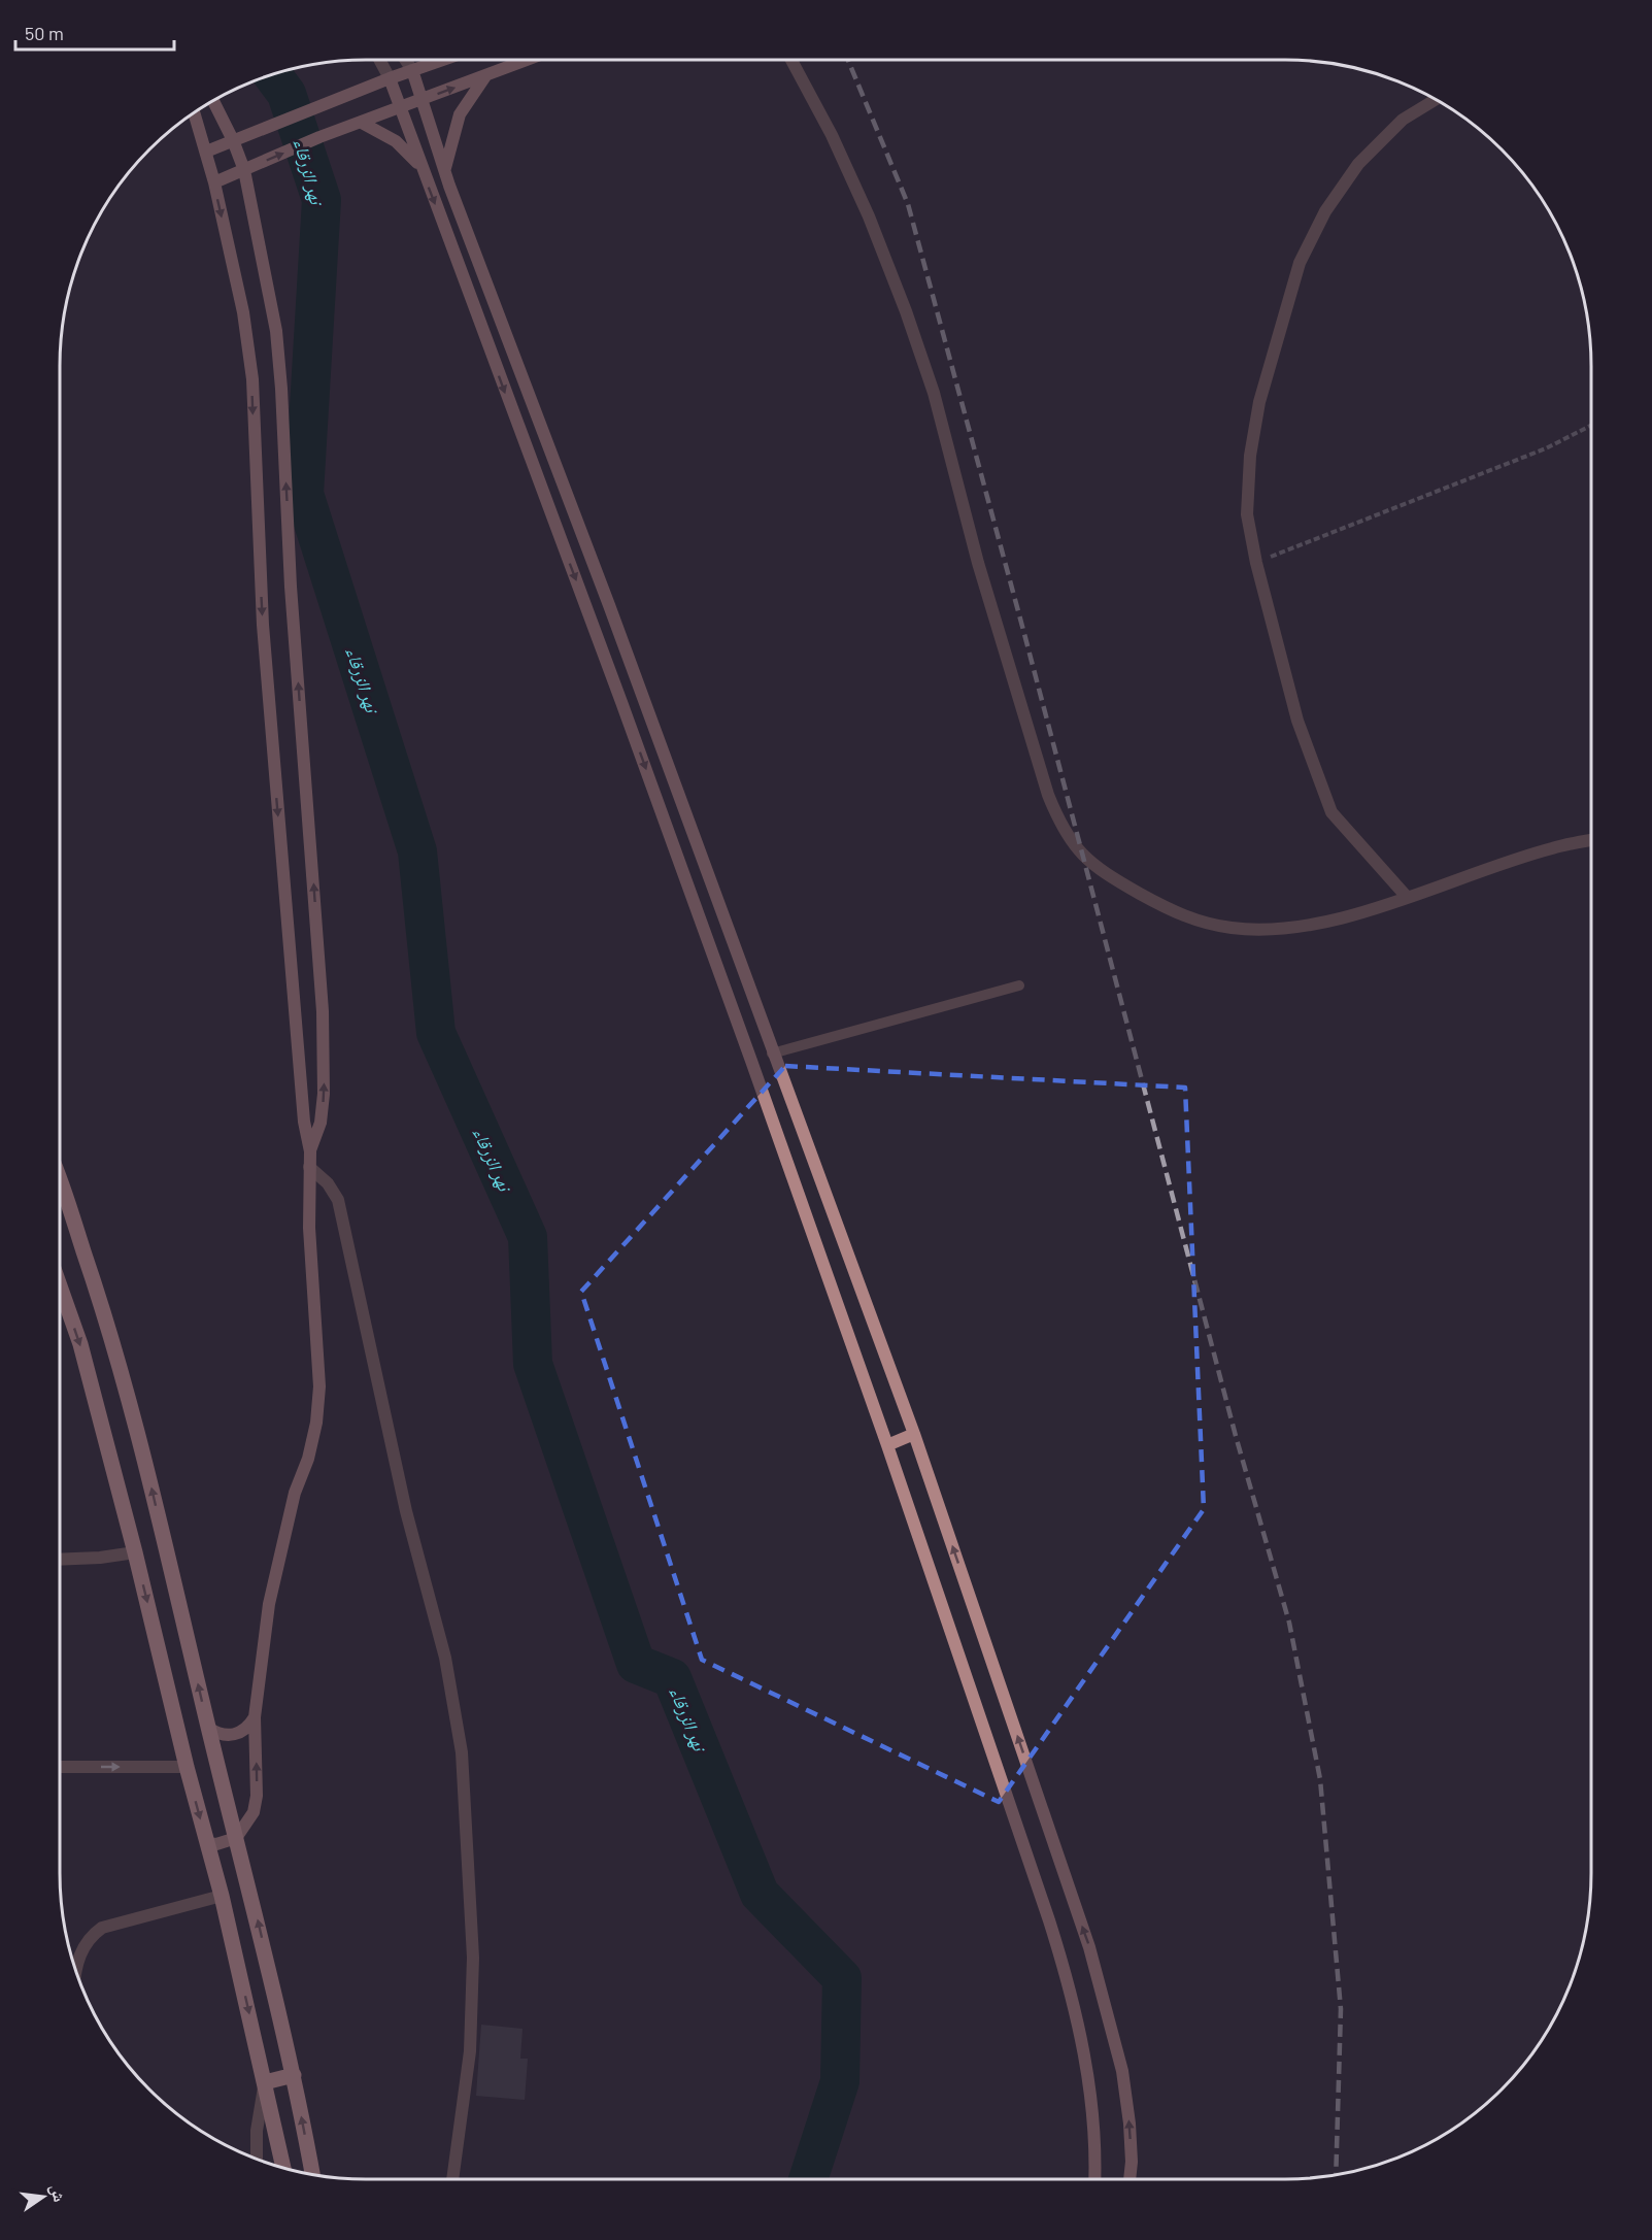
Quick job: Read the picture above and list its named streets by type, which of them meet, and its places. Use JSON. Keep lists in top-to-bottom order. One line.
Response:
{"water":["نهر الزرقاء"],"scale_bar":"50 m","north":"right"}
